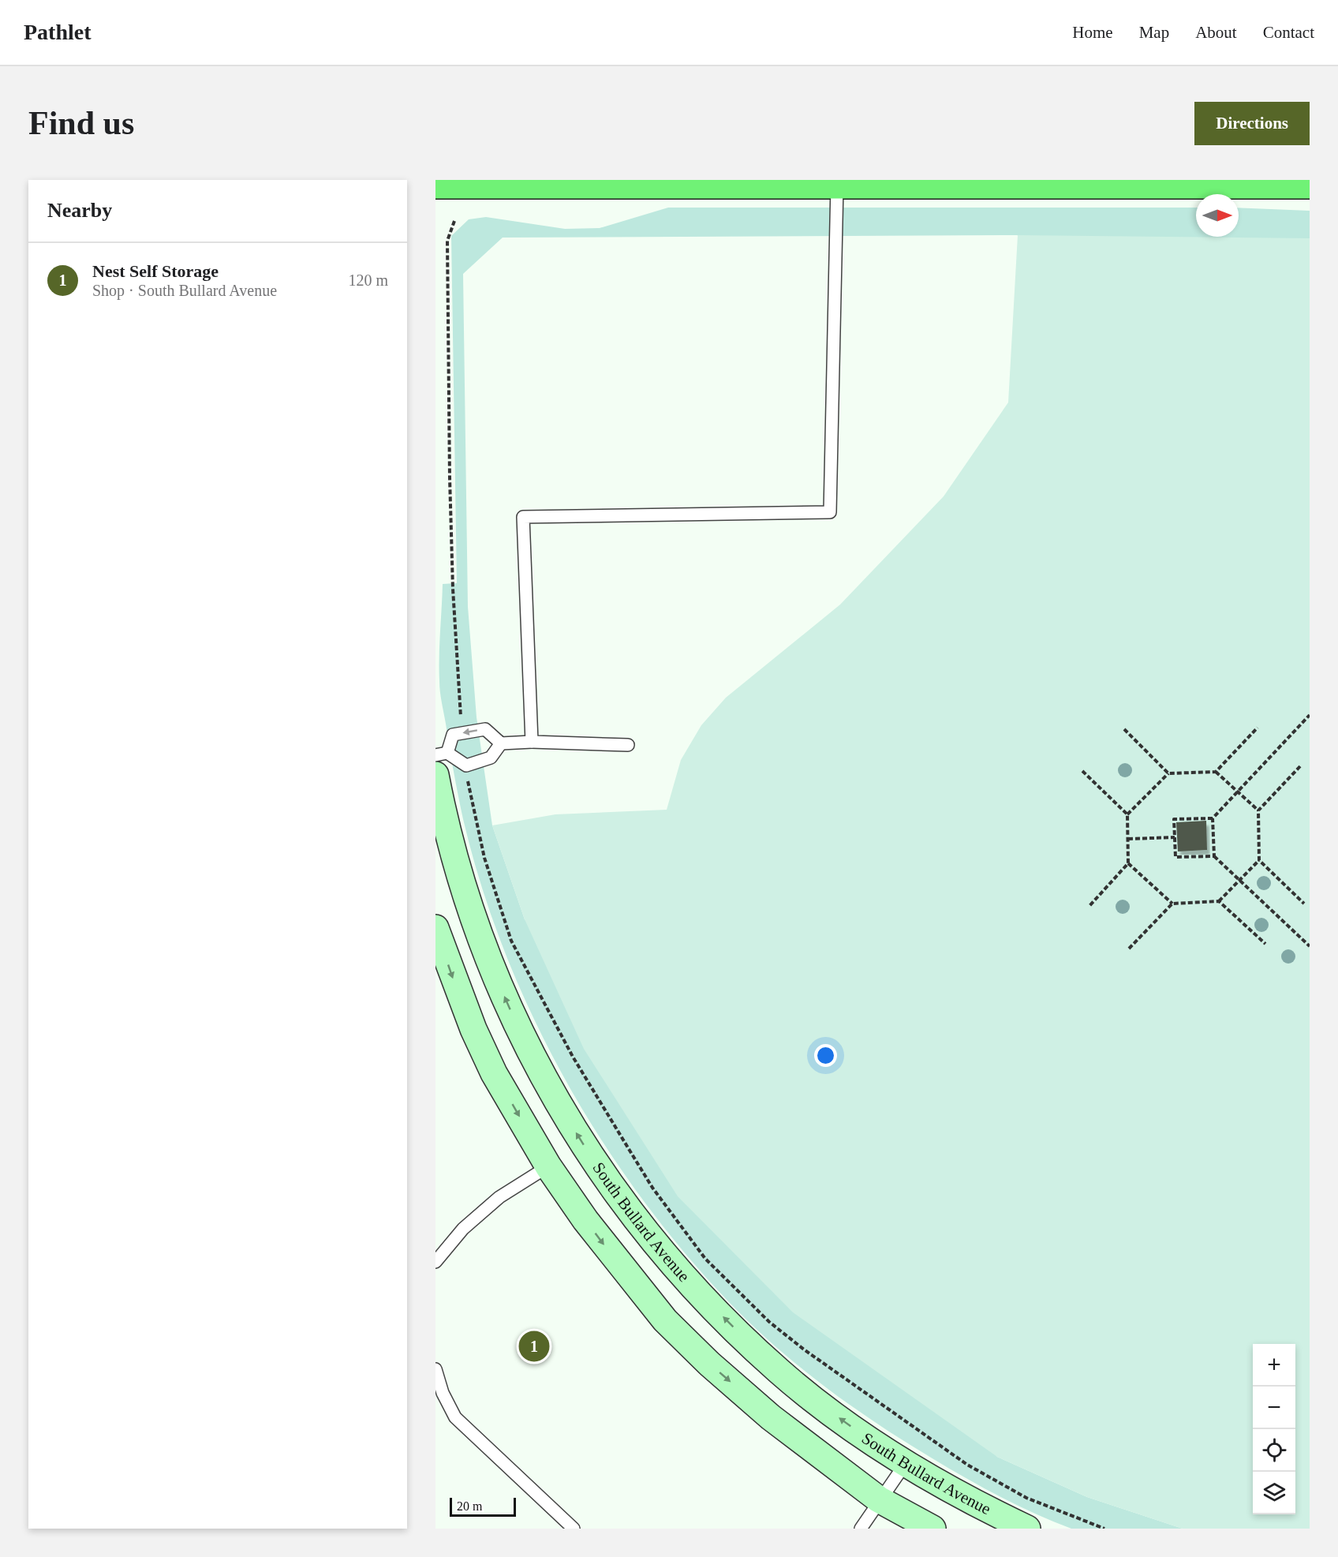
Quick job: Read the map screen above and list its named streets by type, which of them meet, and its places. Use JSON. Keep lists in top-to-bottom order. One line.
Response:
{"streets":{"main road":["South Bullard Avenue"]},"scale_bar":"20 m","north":"right","page":{"header":"Pathlet","nav":["Home","Map","About","Contact"],"buttons":"Directions","title":"Find us","heading":"Nearby","list":[{"mark":"1","name":"Nest Self Storage","note":"Shop · South Bullard Avenue","value":"120 m"}],"pins":"1","map_buttons":["+","−"],"scale":"20 m"}}
